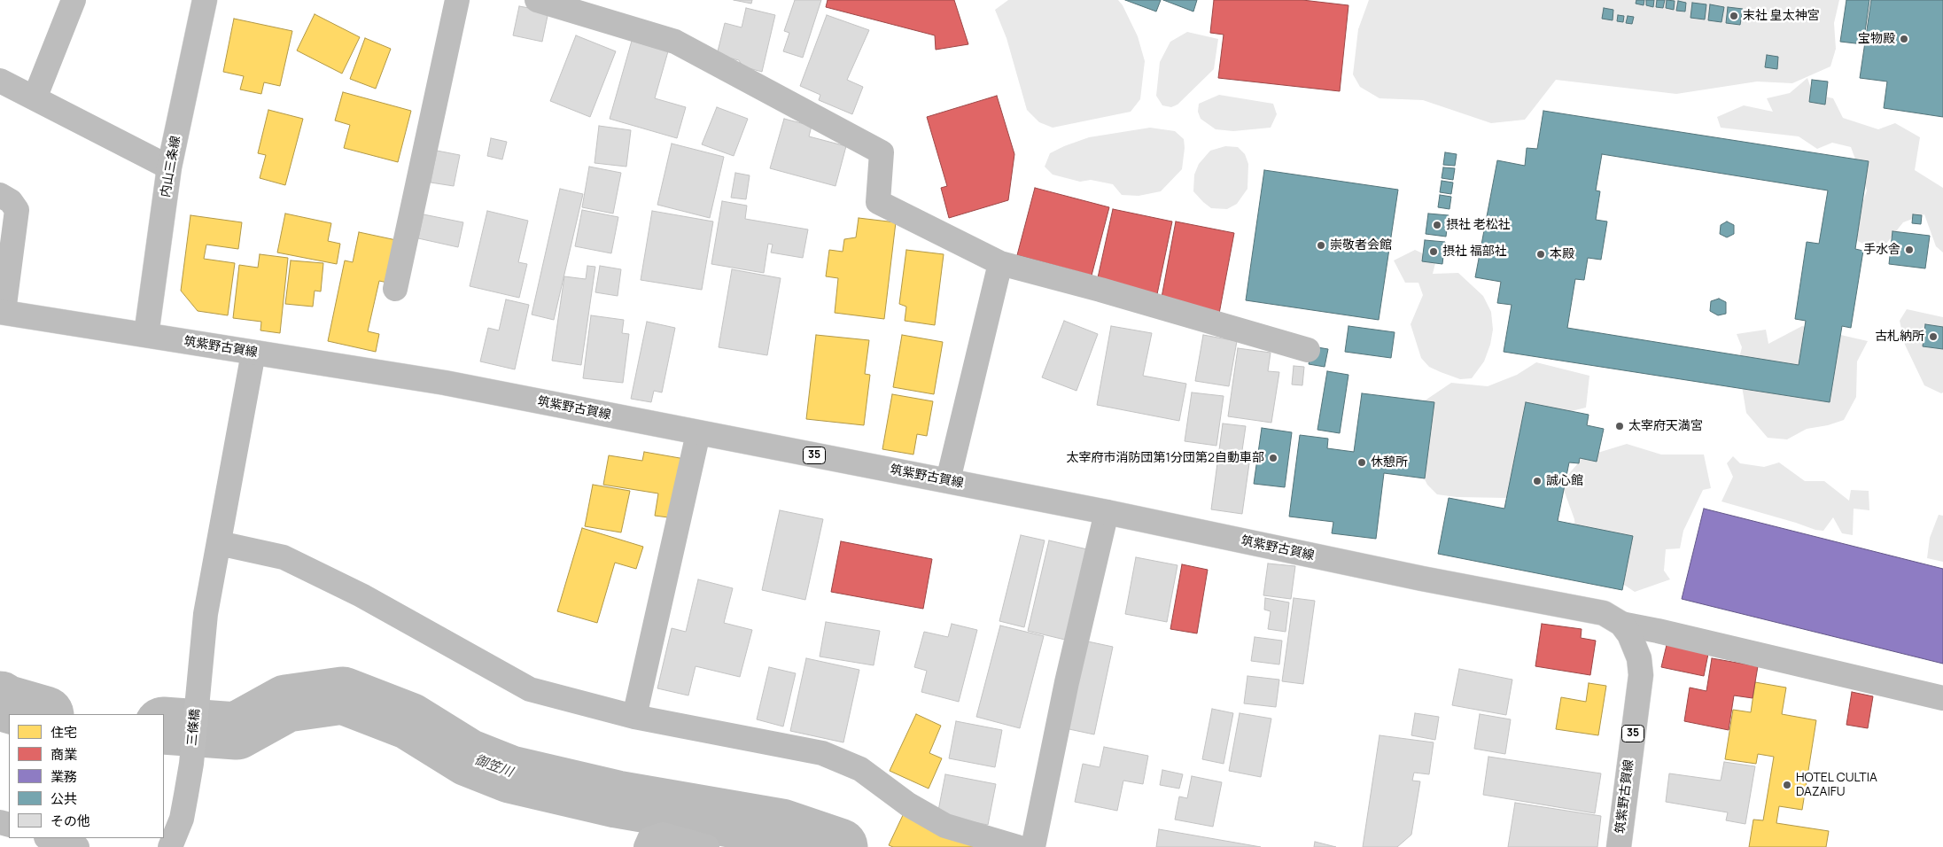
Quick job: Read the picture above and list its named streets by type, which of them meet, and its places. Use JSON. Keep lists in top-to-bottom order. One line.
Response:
{"streets":{"main road":["内山三条線","筑紫野古賀線","35","三條橋"]},"crossings":[["内山三条線","筑紫野古賀線"],["筑紫野古賀線","三條橋"]],"water":["御笠川"],"places":["末社 皇太神宮","宝物殿","摂社 老松社","崇敬者会館","手水舎","摂社 福部社","本殿","古札納所","太宰府天満宮","太宰府市消防団第1分団第2自動車部","休憩所","誠心館","HOTEL CULTIA DAZAIFU"],"legend":["住宅","商業","業務","公共","その他"]}
